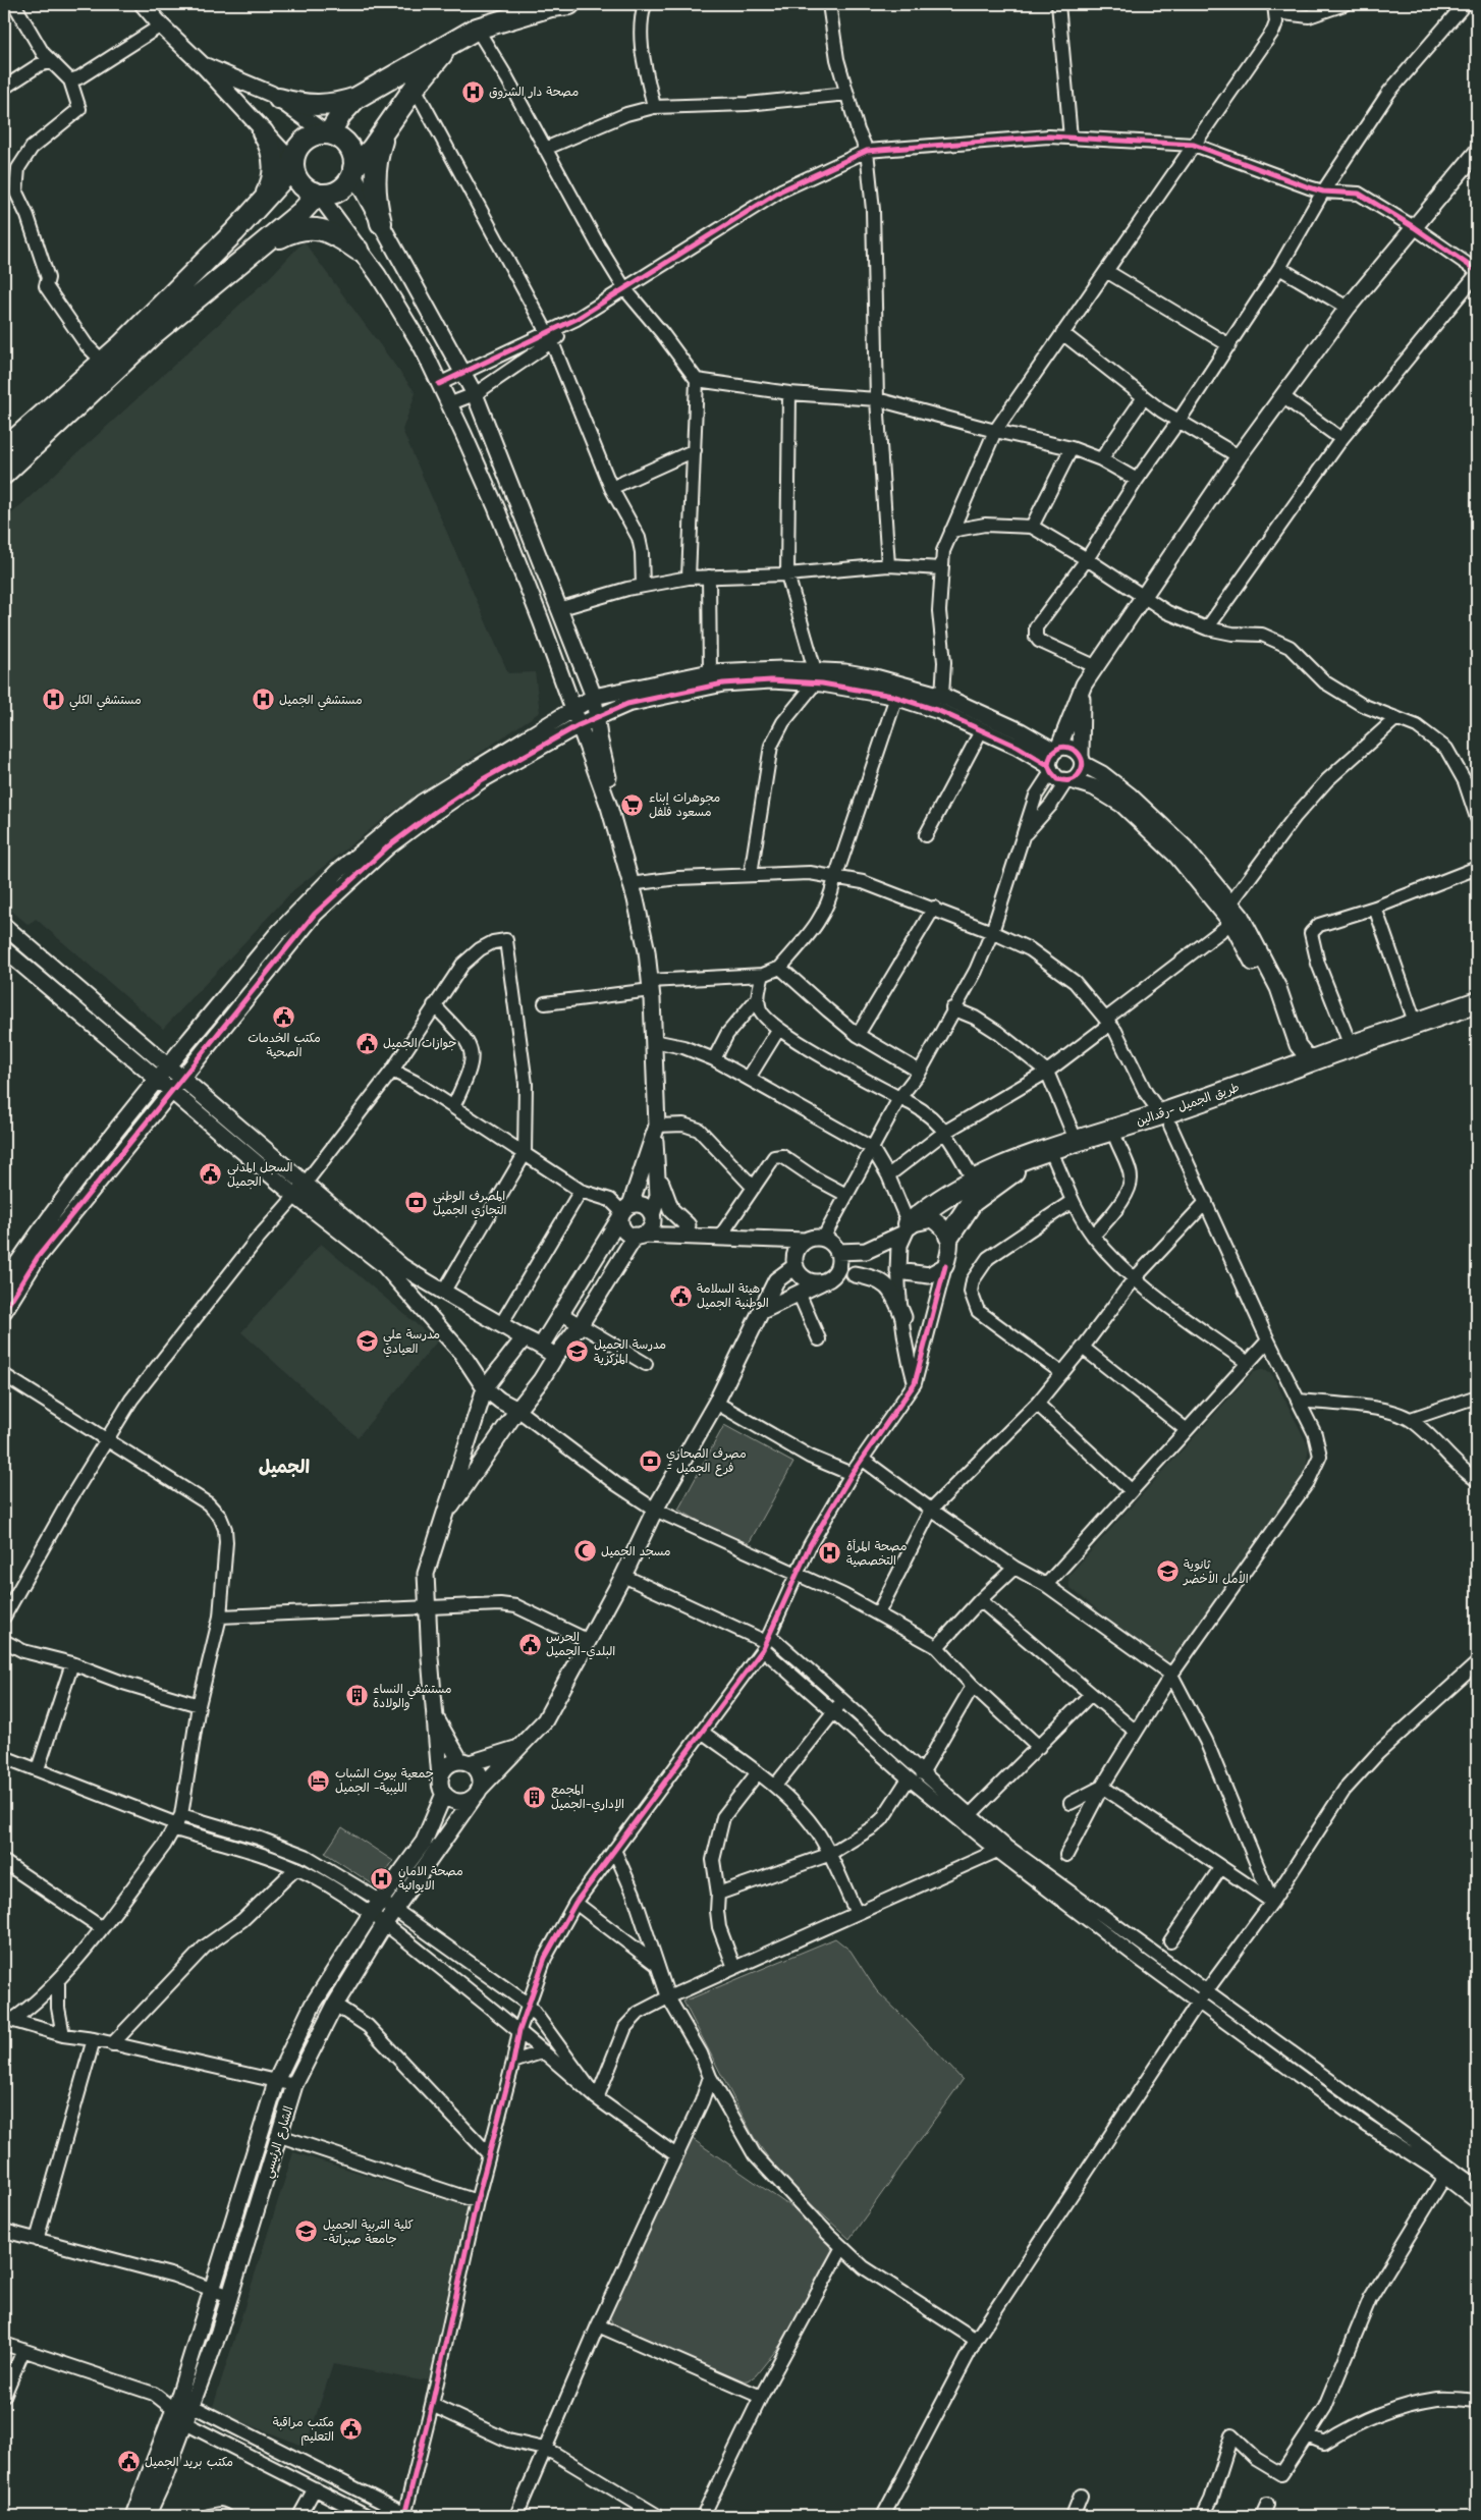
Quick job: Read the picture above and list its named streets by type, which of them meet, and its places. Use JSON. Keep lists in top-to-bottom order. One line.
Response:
{"streets":{"main road":["طريق الجميل -رقدالين"],"street":["الشارع الرئيسي"]},"districts":["الجميل"],"places":{"hospital":["مصحة دار الشروق","مستشفي الكلي","مستشفي الجميل","مصحة المرأة التخصصية","مصحة الامان الايوائية"],"supermarket":["مجوهرات إبناء مسعود فلفل"],"public building":["مكتب الخدمات الصحية","جوازات الجميل","السجل المدني الجميل","هيئة السلامة الوطنية الجميل","الحرس البلدي-الجميل","مكتب مراقبة التعليم","مكتب بريد الجميل"],"bank":["المصرف الوطني التجاري الجميل","مصرف الصحاري - فرع الجميل"],"school or university":["مدرسة علي العيادي","مدرسة الجميل المركزية","ثانوية الأمل الأخضر","كلية التربية الجميل -جامعة صبراتة"],"mosque":["مسجد الجميل"],"building":["مستشفي النساء والولادة","المجمع الإداري-الجميل"],"hotel":["جمعية بيوت الشباب الليبية- الجميل"]}}
